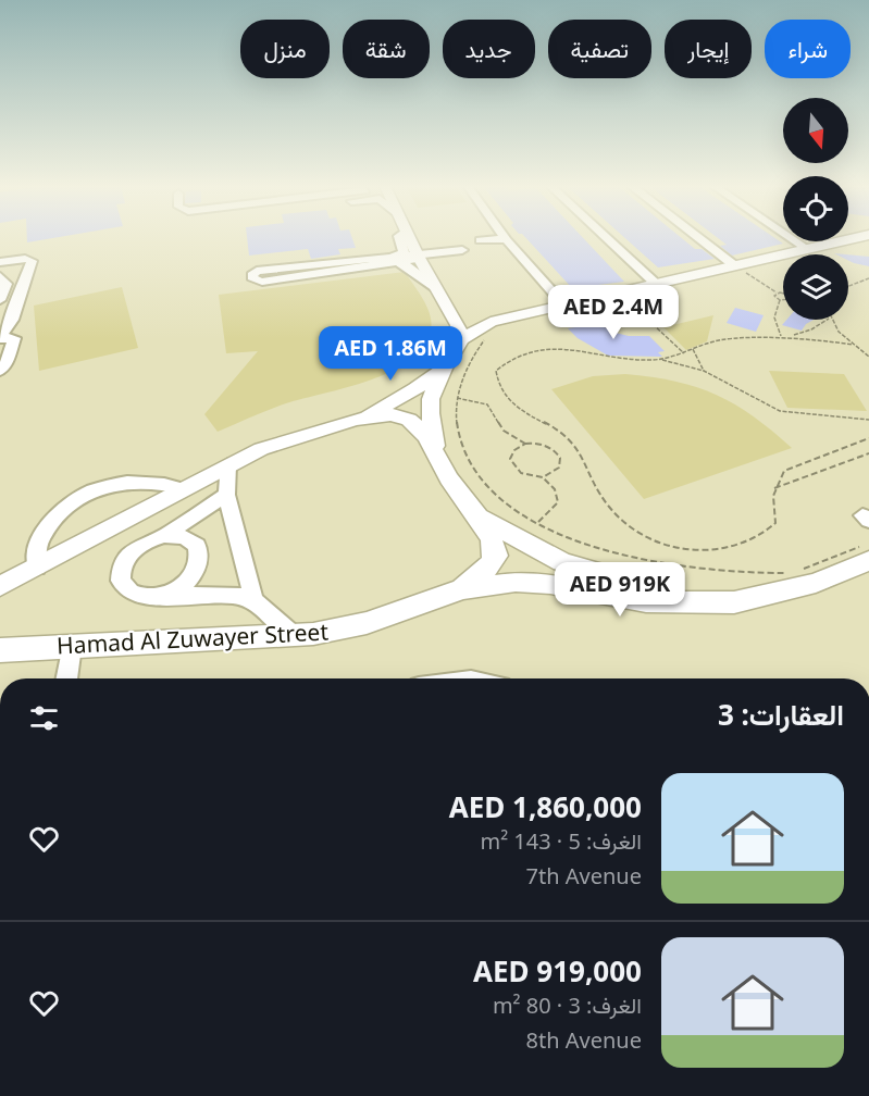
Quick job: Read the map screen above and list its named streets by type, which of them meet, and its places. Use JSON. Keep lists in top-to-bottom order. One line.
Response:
{"streets":{"main road":["Hamad Al Zuwayer Street"]},"north":"bottom","page":{"chip":["شراء","إيجار","تصفية","جديد","شقة","منزل"],"price":["AED 2.4M","AED 1.86M","AED 919K"],"heading":"العقارات: 3","list":[{"name":"AED 1,860,000","note":"الغرف: 5 · 143 m² · 7th Avenue"},{"name":"AED 919,000","note":"الغرف: 3 · 80 m² · 8th Avenue"}]}}
